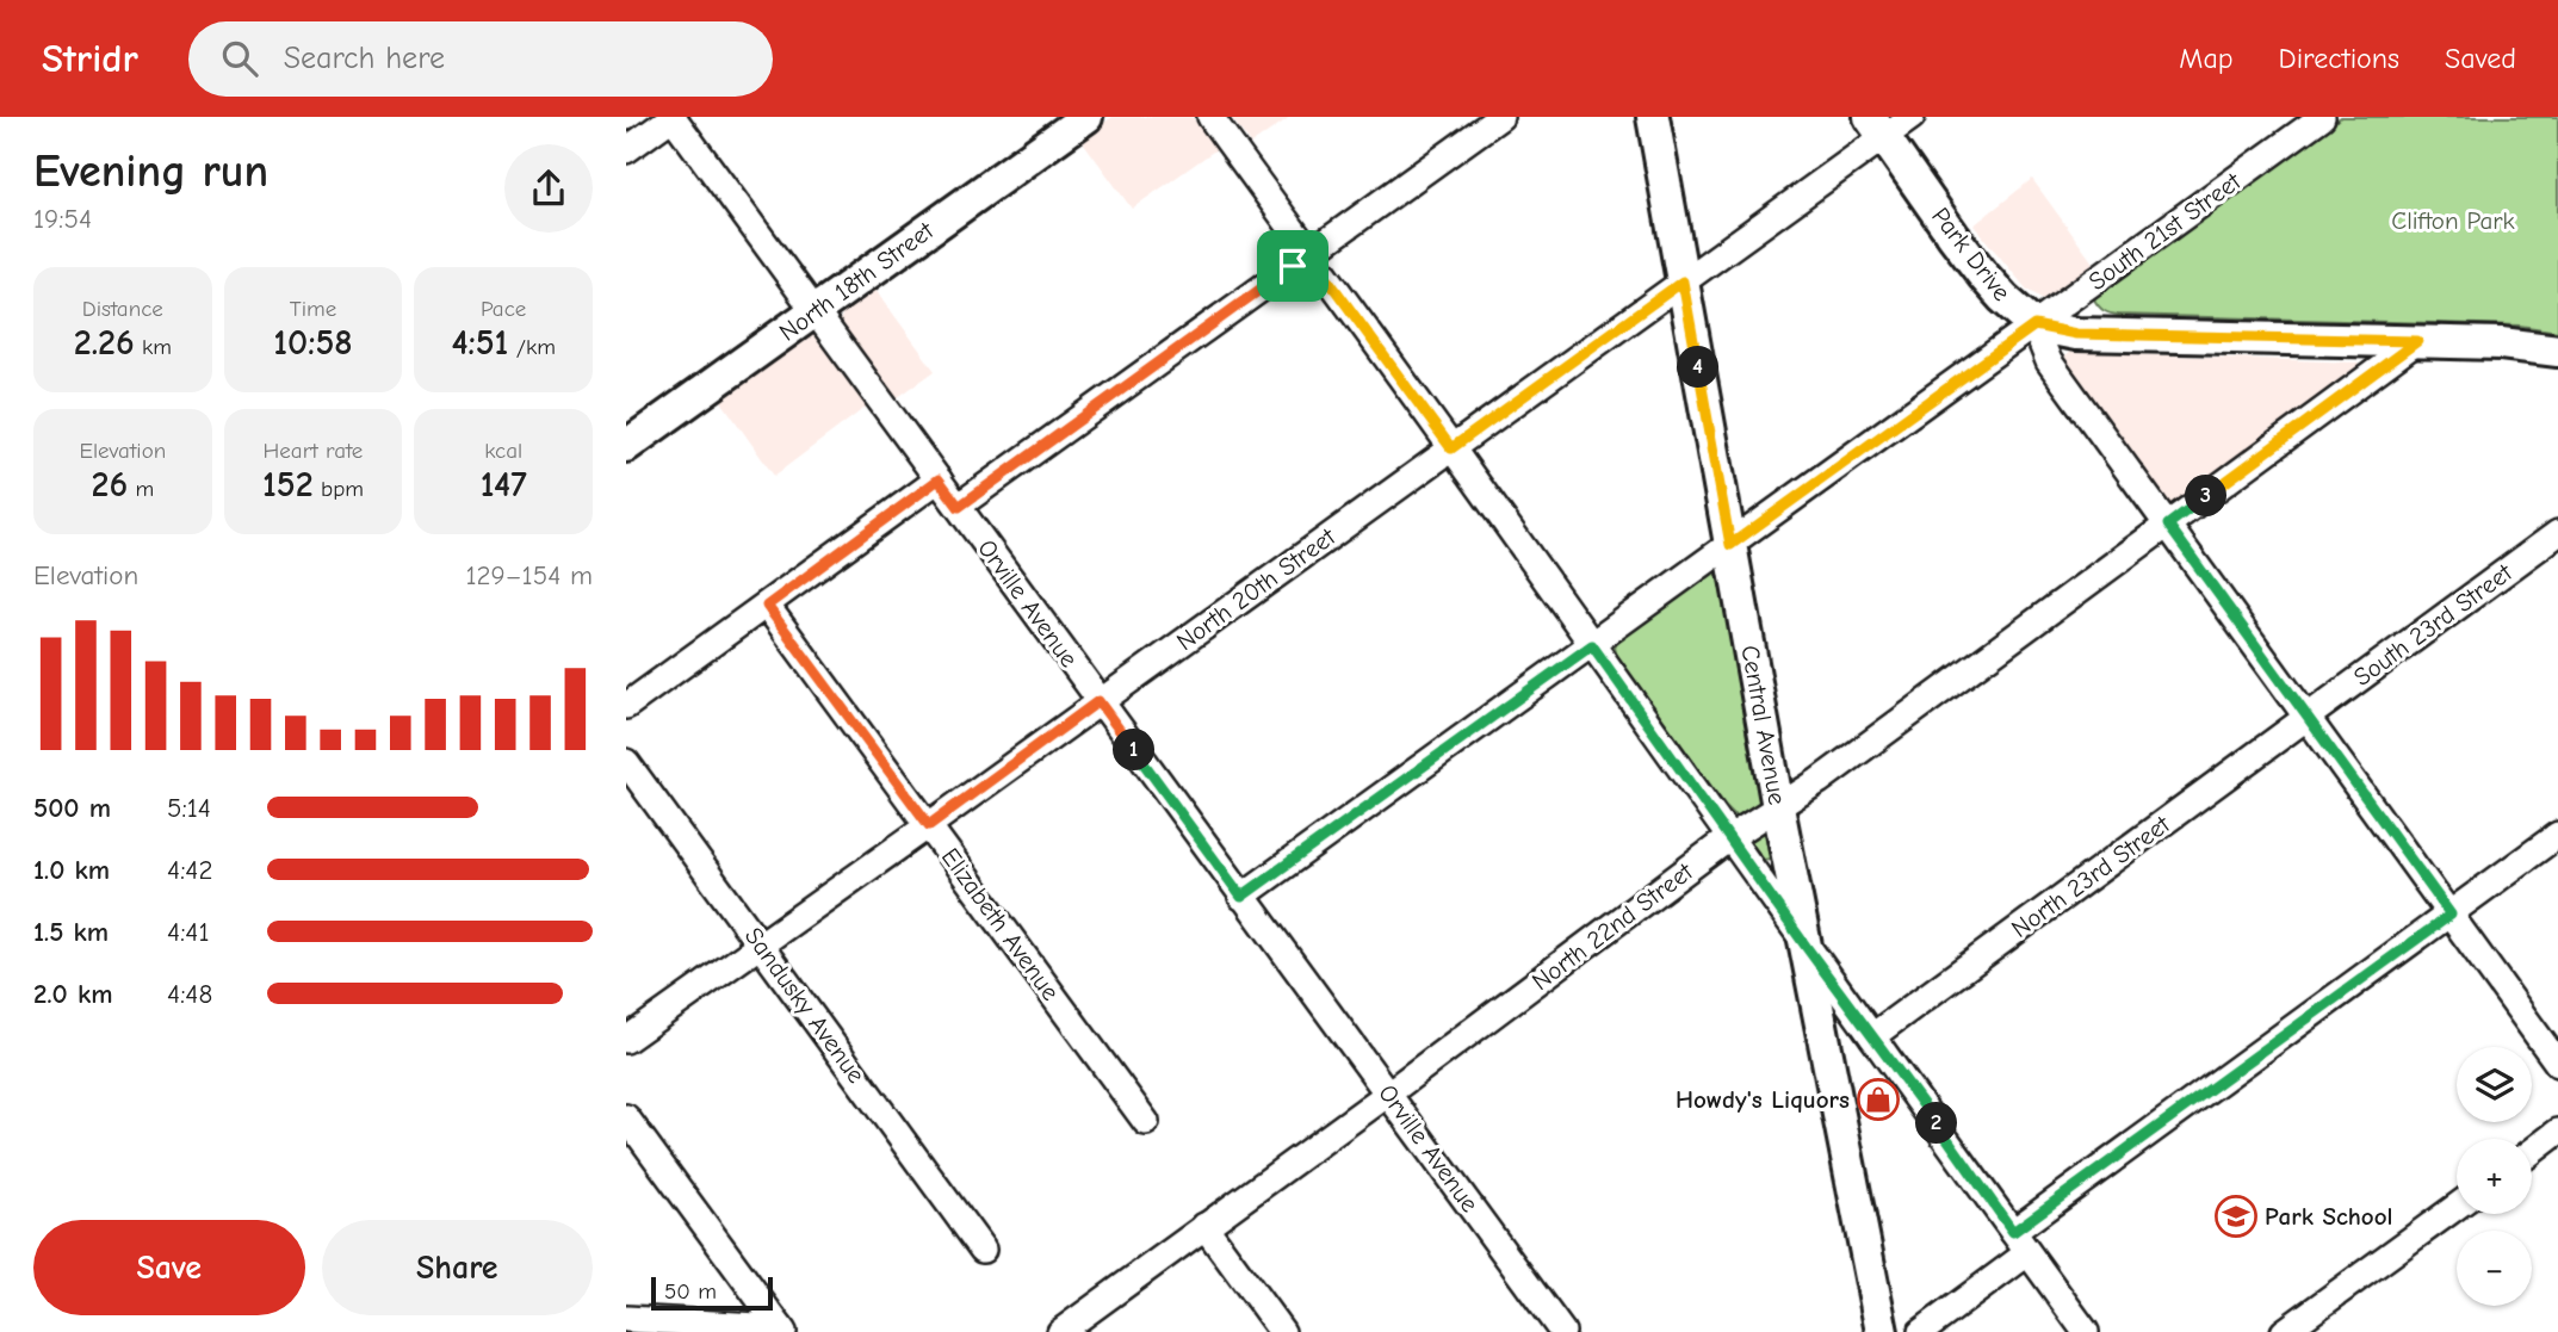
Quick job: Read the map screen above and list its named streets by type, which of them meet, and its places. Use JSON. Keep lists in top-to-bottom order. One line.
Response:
{"streets":{"main road":["Park Drive","North 18th Street","Central Avenue"],"street":["South 21st Street","North 20th Street","Orville Avenue","South 23rd Street","North 23rd Street","Elizabeth Avenue","North 22nd Street","Sandusky Avenue"]},"crossings":[["South 21st Street","Park Drive"],["South 21st Street","Orville Avenue"],["South 21st Street","Central Avenue"],["Park Drive","North 20th Street"],["North 18th Street","Orville Avenue"],["North 20th Street","Orville Avenue"],["North 20th Street","Central Avenue"],["North 20th Street","Elizabeth Avenue"],["North 20th Street","Sandusky Avenue"],["Orville Avenue","North 22nd Street"],["South 23rd Street","North 23rd Street"],["Central Avenue","North 22nd Street"]],"parks":["Clifton Park"],"places":{"shop":["Howdy's Liquors"],"school or university":["Park School"]},"scale_bar":"50 m","page":{"header":"Stridr","search":"Search here","nav":["Map","Directions","Saved"],"heading":["Evening run","19:54"],"stats":[["Distance","2.26 km"],["Time","10:58"],["Pace","4:51 /km"],["Elevation","26 m"],["Heart rate","152 bpm"],["kcal","147"]],"pins":["4","3","1","2"],"chart":["Elevation","129–154 m"],"list":[{"name":"500 m","note":"5:14"},{"name":"1.0 km","note":"4:42"},{"name":"1.5 km","note":"4:41"},{"name":"2.0 km","note":"4:48"}],"map_buttons":["+","−"],"buttons":["Save","Share"],"scale":"50 m"}}
